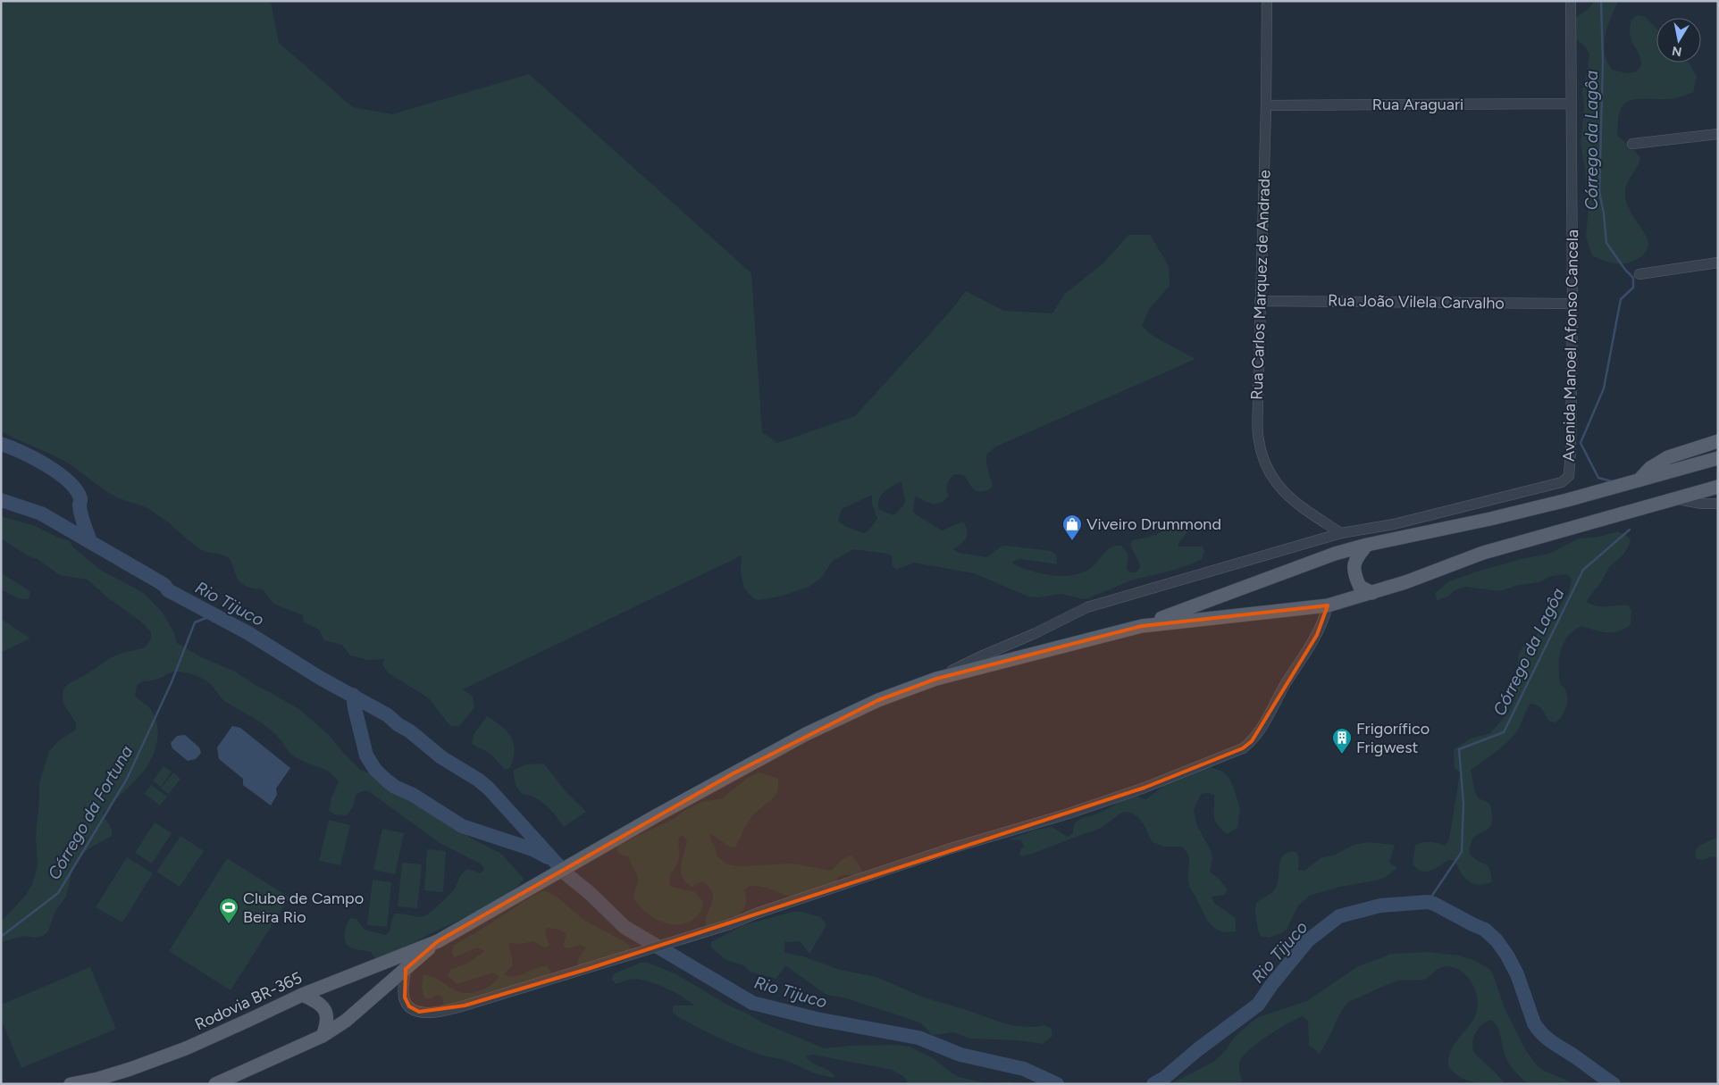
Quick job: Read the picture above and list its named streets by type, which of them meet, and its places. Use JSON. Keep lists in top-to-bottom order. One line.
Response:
{"streets":{"main road":["Rodovia BR-365"],"street":["Rua Araguari","Rua Carlos Marquez de Andrade","Rua João Vilela Carvalho","Avenida Manoel Afonso Cancela"]},"crossings":[["Rua Araguari","Rua Carlos Marquez de Andrade"],["Rua Araguari","Avenida Manoel Afonso Cancela"],["Rua Carlos Marquez de Andrade","Rua João Vilela Carvalho"],["Rua Carlos Marquez de Andrade","Avenida Manoel Afonso Cancela"],["Rua João Vilela Carvalho","Avenida Manoel Afonso Cancela"]],"water":["Córrego da Lagôa","Rio Tijuco","Córrego da Fortuna"],"places":{"shop":["Viveiro Drummond"],"building":["Frigorífico Frigwest"],"sports":["Clube de Campo Beira Rio"]},"north":"bottom"}
